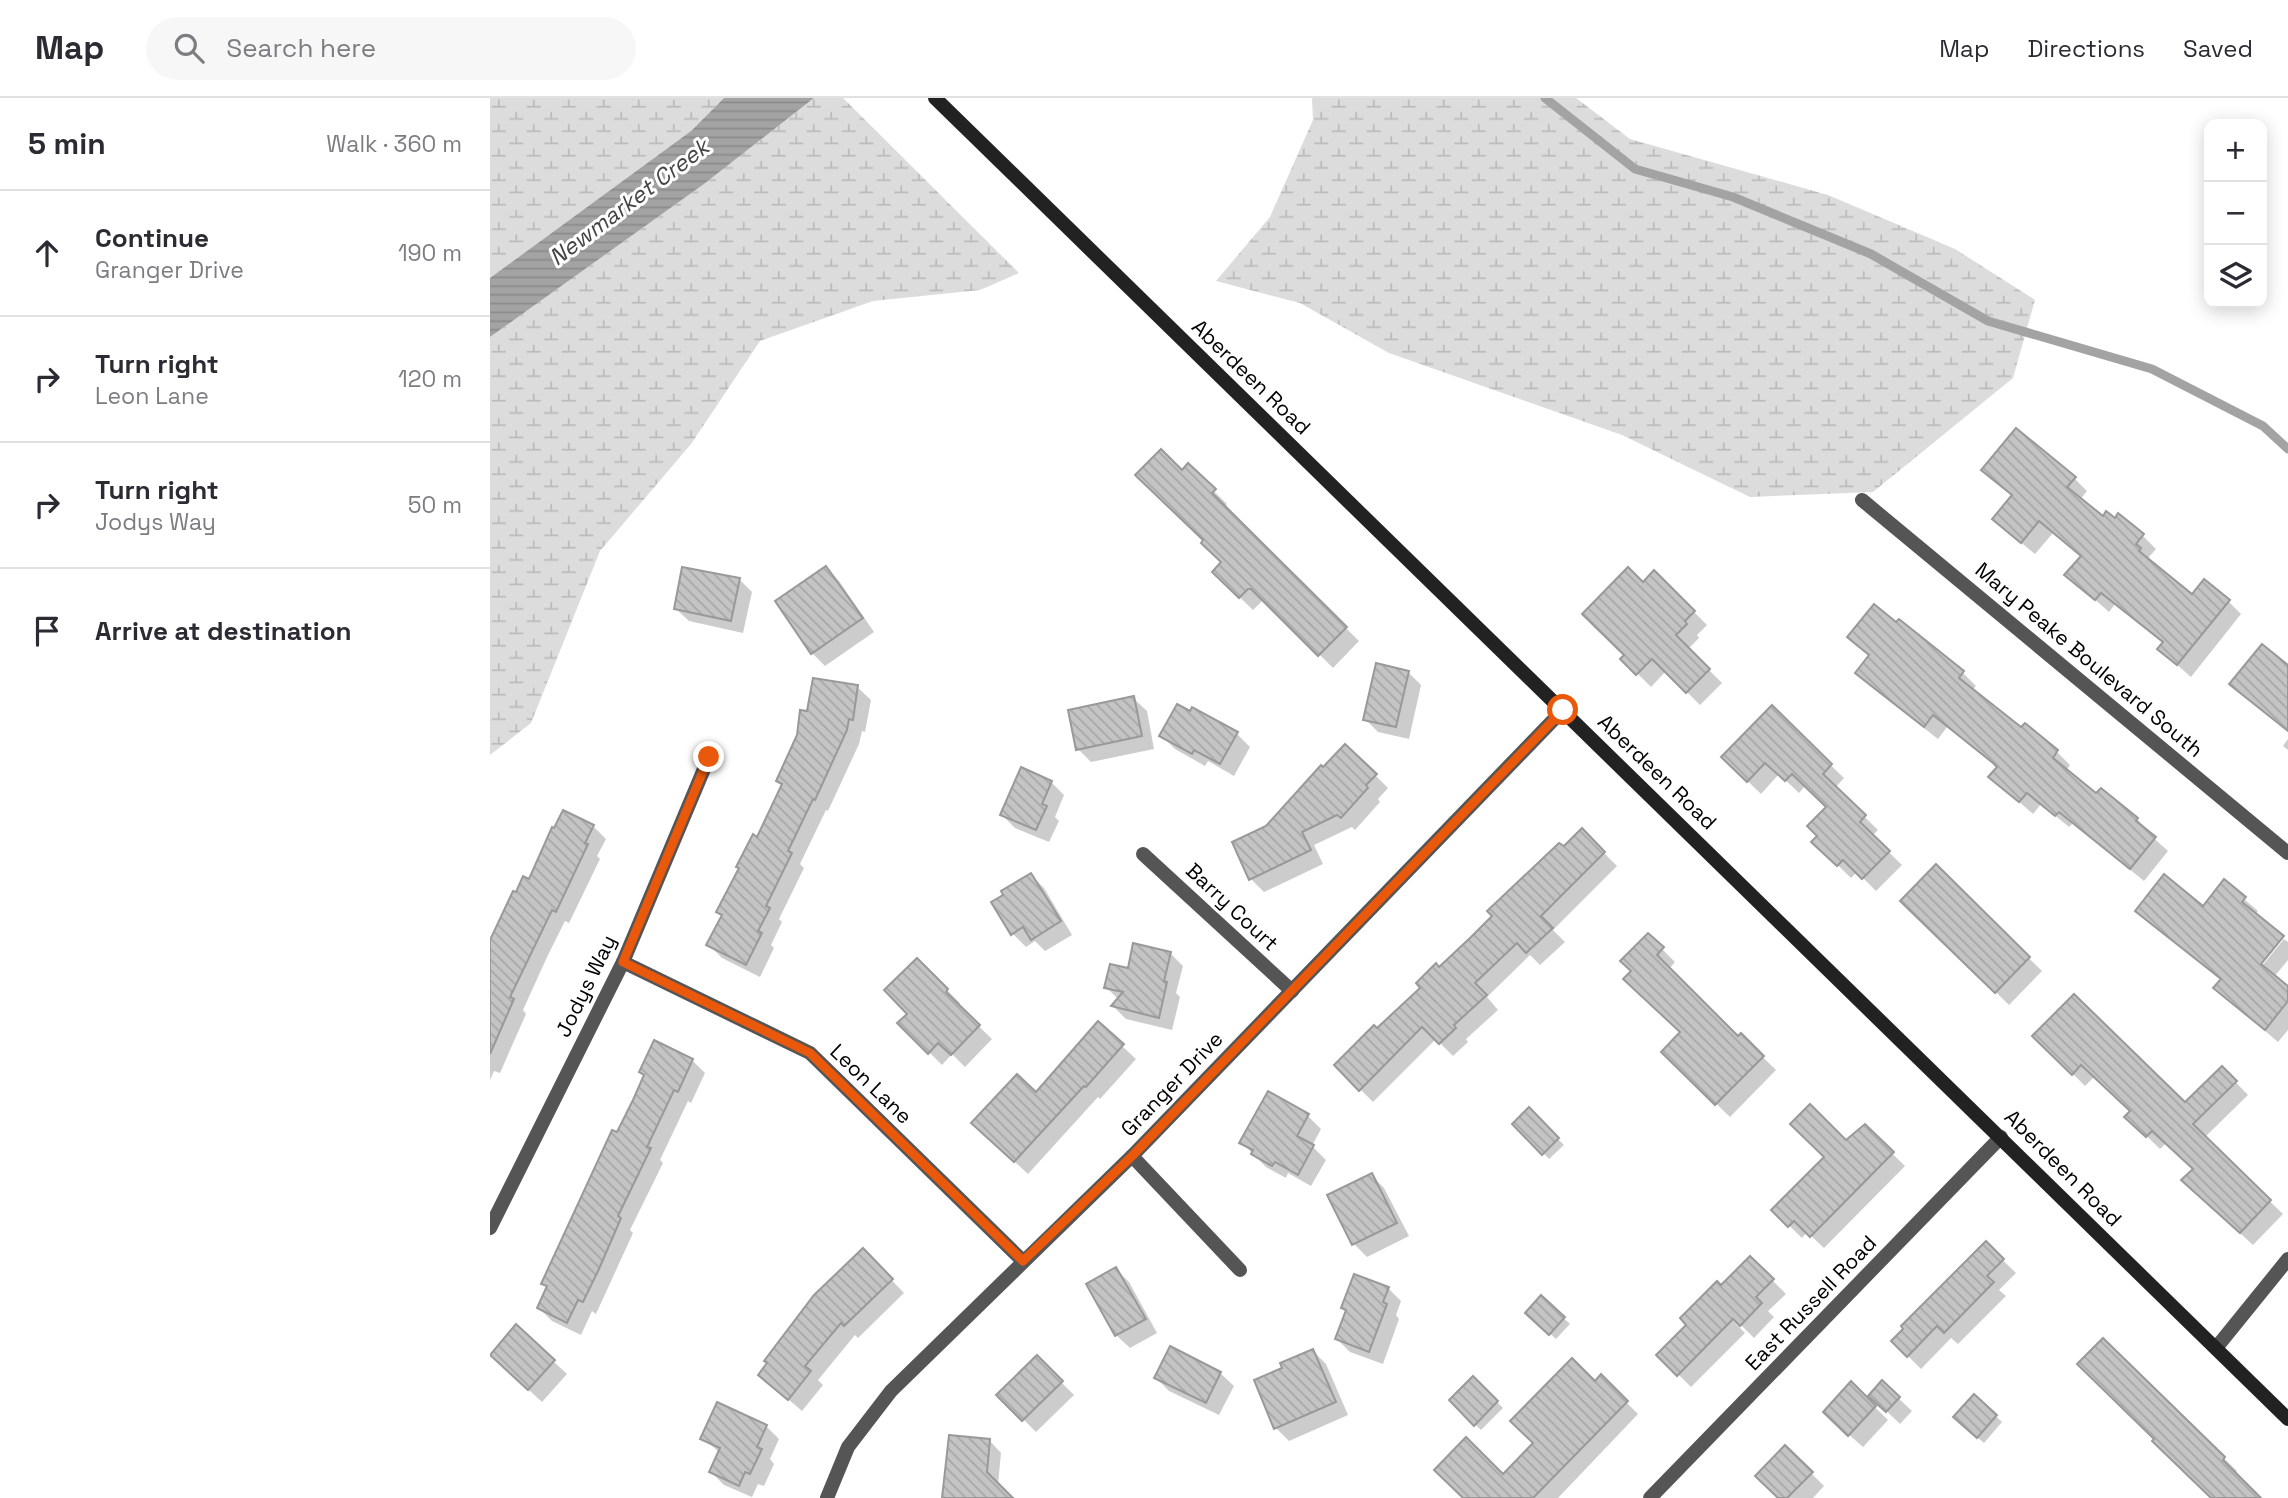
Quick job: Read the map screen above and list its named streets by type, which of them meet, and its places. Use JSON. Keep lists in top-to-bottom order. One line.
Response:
{"streets":{"main road":["Aberdeen Road"],"street":["Mary Peake Boulevard South","Barry Court","Jodys Way","Leon Lane","Granger Drive","East Russell Road"]},"crossings":[["Aberdeen Road","Granger Drive"],["Aberdeen Road","East Russell Road"],["Barry Court","Granger Drive"],["Jodys Way","Leon Lane"],["Leon Lane","Granger Drive"]],"water":["Newmarket Creek"],"page":{"header":"Map","search":"Search here","nav":["Map","Directions","Saved"],"heading":["5 min","Walk · 360 m"],"map_buttons":["+","−"],"list":[["Continue","Granger Drive","190 m"],["Turn right","Leon Lane","120 m"],["Turn right","Jodys Way","50 m"],"Arrive at destination"]}}
